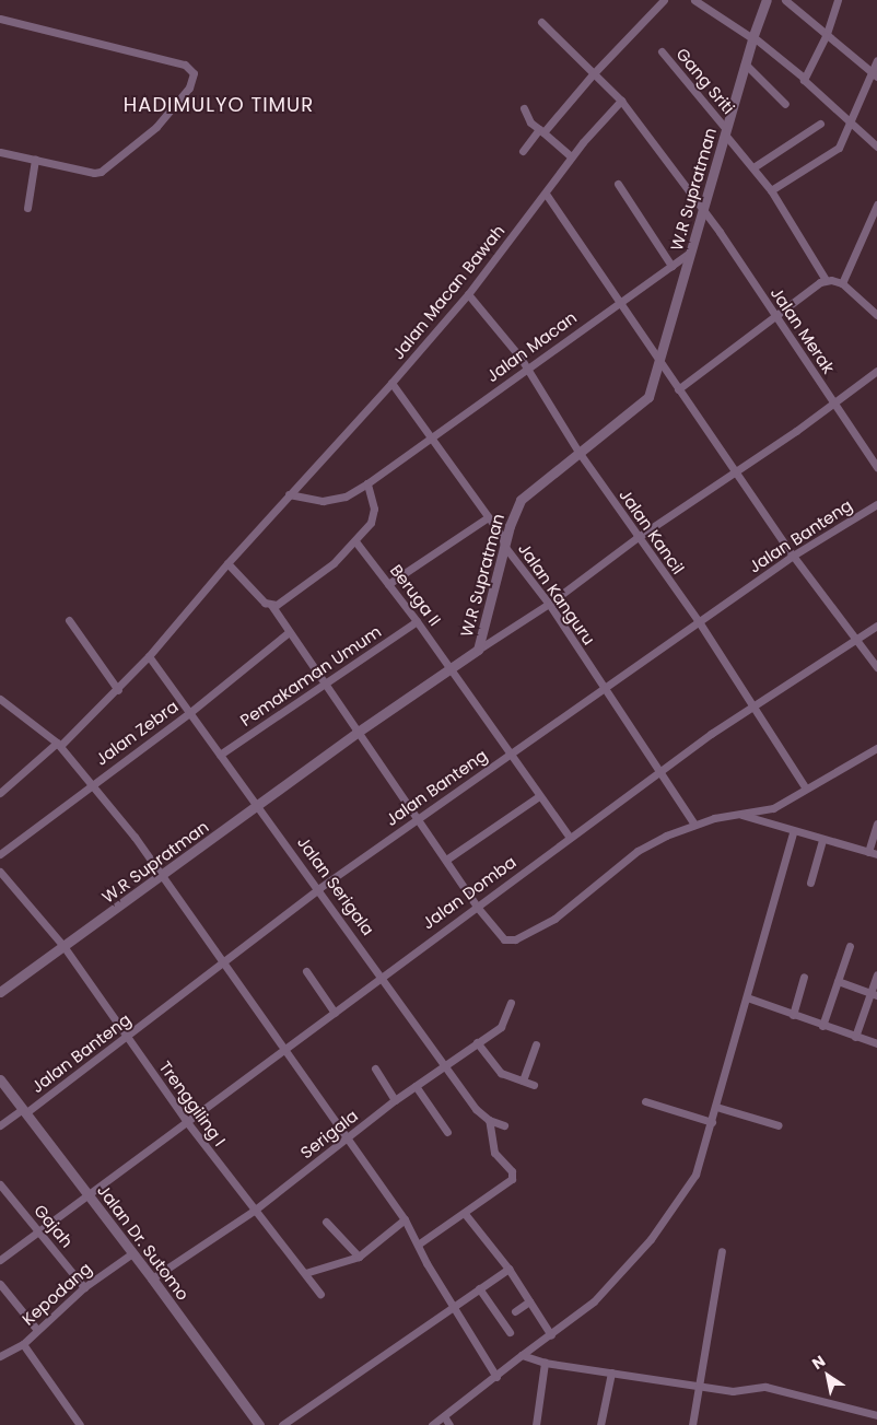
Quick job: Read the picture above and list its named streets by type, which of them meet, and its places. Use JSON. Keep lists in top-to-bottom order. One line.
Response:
{"streets":{"street":["Gang Sriti","W.R Supratman","Jalan Macan Bawah","Jalan Merak","Jalan Macan","Jalan Kancil","Jalan Banteng","Jalan Kanguru","Beruga II","Pemakaman Umum","Jalan Zebra","Jalan Serigala","Jalan Domba","Trenggiling I","Serigala","Gajah","Jalan Dr. Sutomo","Kepodang"]},"crossings":[["Gang Sriti","W.R Supratman"],["W.R Supratman","Jalan Merak"],["W.R Supratman","Jalan Macan"],["W.R Supratman","Jalan Kancil"],["W.R Supratman","Jalan Kanguru"],["W.R Supratman","Beruga II"],["W.R Supratman","Jalan Serigala"],["W.R Supratman","Trenggiling I"],["Jalan Macan Bawah","Jalan Merak"],["Jalan Macan Bawah","Jalan Macan"],["Jalan Macan Bawah","Jalan Kancil"],["Jalan Macan Bawah","Jalan Kanguru"],["Jalan Macan Bawah","Jalan Serigala"],["Jalan Macan","Jalan Kancil"],["Jalan Macan","Jalan Kanguru"],["Jalan Kancil","Jalan Banteng"],["Jalan Kancil","Jalan Domba"],["Jalan Banteng","Jalan Kanguru"],["Jalan Banteng","Beruga II"],["Jalan Banteng","Jalan Serigala"],["Jalan Banteng","Trenggiling I"],["Jalan Banteng","Jalan Dr. Sutomo"],["Jalan Kanguru","Jalan Domba"],["Beruga II","Pemakaman Umum"],["Beruga II","Jalan Domba"],["Pemakaman Umum","Jalan Serigala"],["Jalan Zebra","Jalan Serigala"],["Jalan Serigala","Jalan Domba"],["Jalan Serigala","Serigala"],["Jalan Domba","Trenggiling I"],["Jalan Domba","Gajah"],["Jalan Domba","Jalan Dr. Sutomo"],["Trenggiling I","Serigala"],["Serigala","Jalan Dr. Sutomo"],["Gajah","Kepodang"],["Jalan Dr. Sutomo","Kepodang"]],"districts":["HADIMULYO TIMUR"],"north":"top left"}
